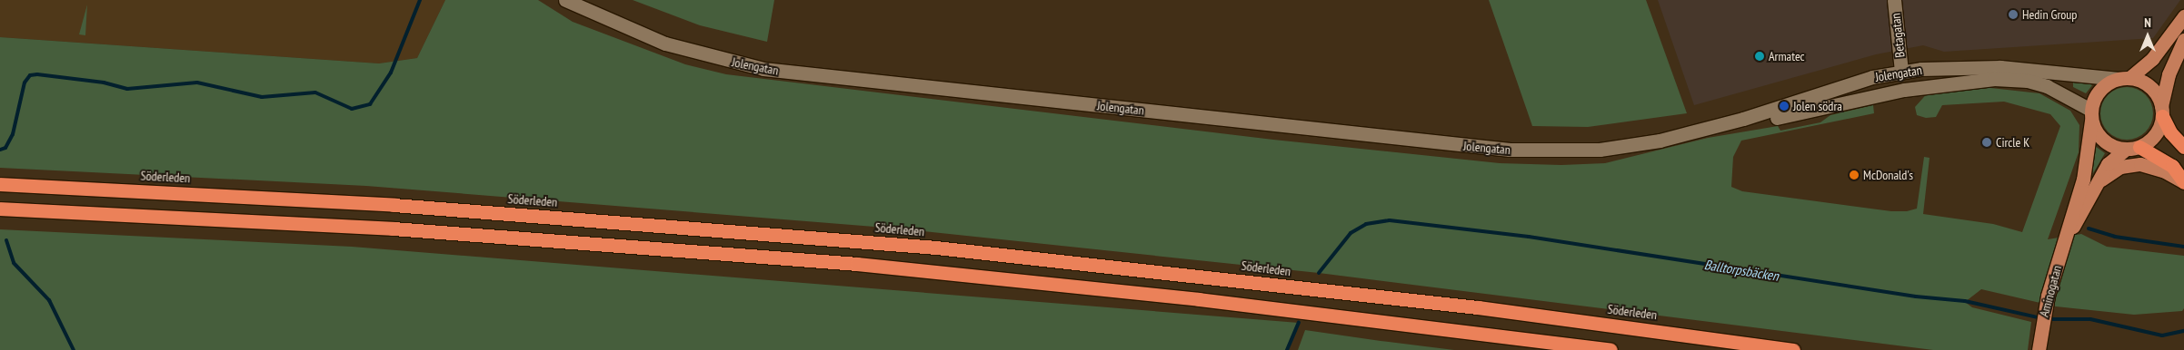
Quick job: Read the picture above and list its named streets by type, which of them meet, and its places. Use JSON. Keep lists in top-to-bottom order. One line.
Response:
{"streets":{"highway":["Söderleden"],"main road":["Aminogatan"],"street":["Betagatan","Jolengatan"]},"crossings":[["Betagatan","Jolengatan"],["Jolengatan","Aminogatan"]],"water":["Balltorpsbäcken"],"places":["Hedin Group","Armatec","Jolen södra","Circle K","McDonald's"],"north":"top"}
